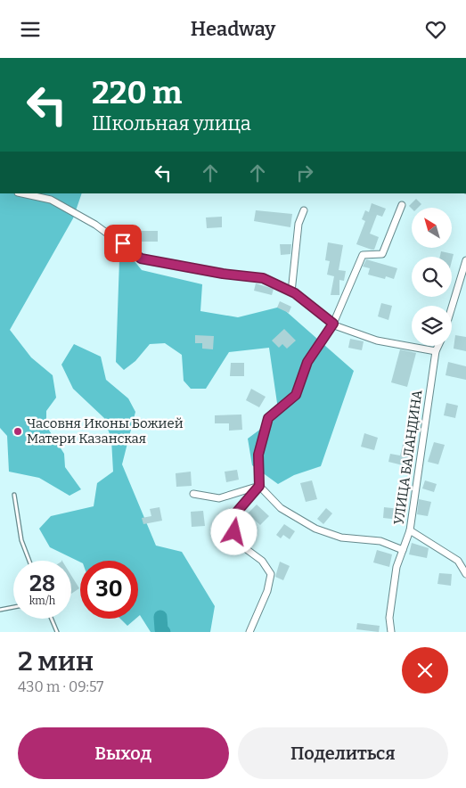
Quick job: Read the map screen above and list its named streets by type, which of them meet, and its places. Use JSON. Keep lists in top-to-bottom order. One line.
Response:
{"streets":{"street":["УЛИЦА БАЛАНДИНА"]},"places":["Часовня Иконы Божией Матери Казанская"],"north":"top left","page":{"header":"Headway","turn":["220 m","Школьная улица"],"speed":"28 km/h","limit":"30","heading":["2 мин","430 m · 09:57"],"buttons":["Выход","Поделиться"]}}
